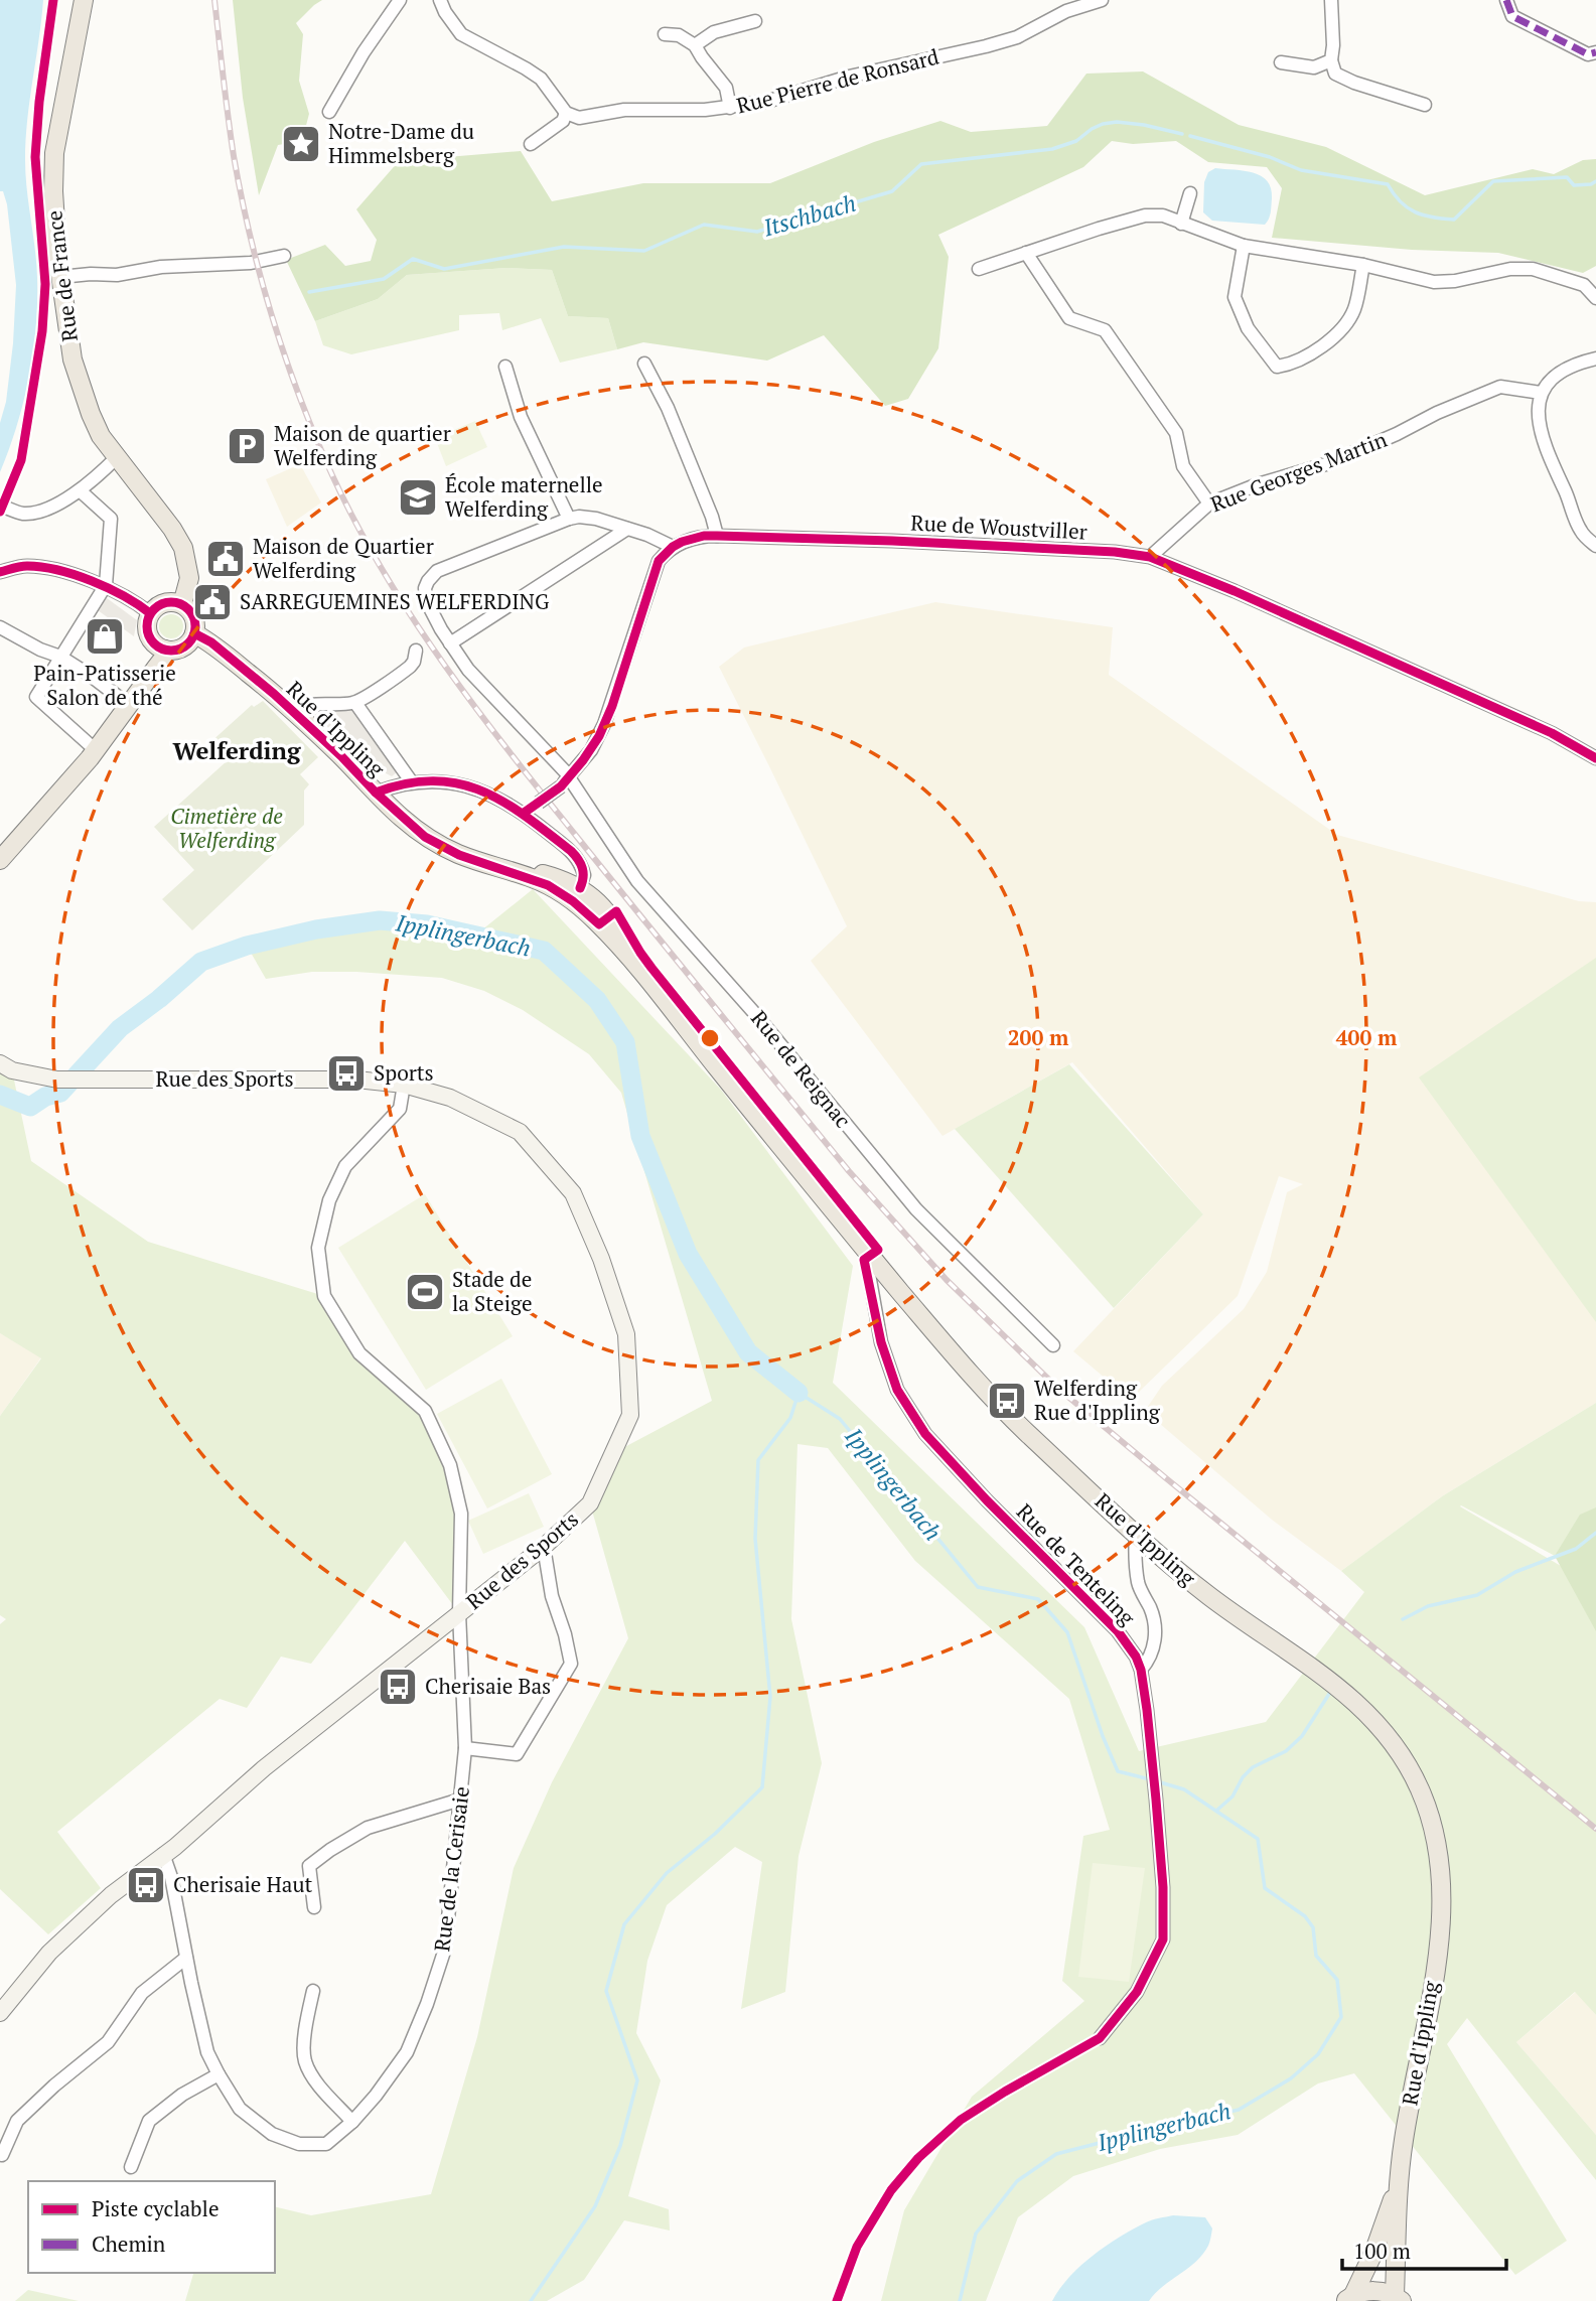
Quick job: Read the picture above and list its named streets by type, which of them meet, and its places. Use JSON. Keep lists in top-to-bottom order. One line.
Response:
{"streets":{"main road":["Rue de France","Rue d'Ippling"],"street":["Rue Pierre de Ronsard","Rue Georges Martin","Rue de Woustviller","Rue de Reignac","Rue des Sports","Rue de Tenteling","Rue de la Cerisaie"]},"crossings":[["Rue de France","Rue d'Ippling"],["Rue Georges Martin","Rue de Woustviller"],["Rue d'Ippling","Rue de Tenteling"],["Rue des Sports","Rue de la Cerisaie"]],"districts":["Welferding"],"water":["Itschbach","Ipplingerbach"],"parks":["Cimetière de Welferding"],"places":{"place":["Notre-Dame du Himmelsberg"],"parking":["Maison de quartier Welferding"],"school or university":["École maternelle Welferding"],"public building":["Maison de Quartier Welferding","SARREGUEMINES WELFERDING"],"shop":["Pain-Patisserie Salon de thé"],"bus stop":["Sports","Welferding Rue d'Ippling","Cherisaie Bas","Cherisaie Haut"],"sports":["Stade de la Steige"]},"legend":["Piste cyclable","Chemin"],"scale_bar":"100 m","rings":["200 m","400 m"]}
